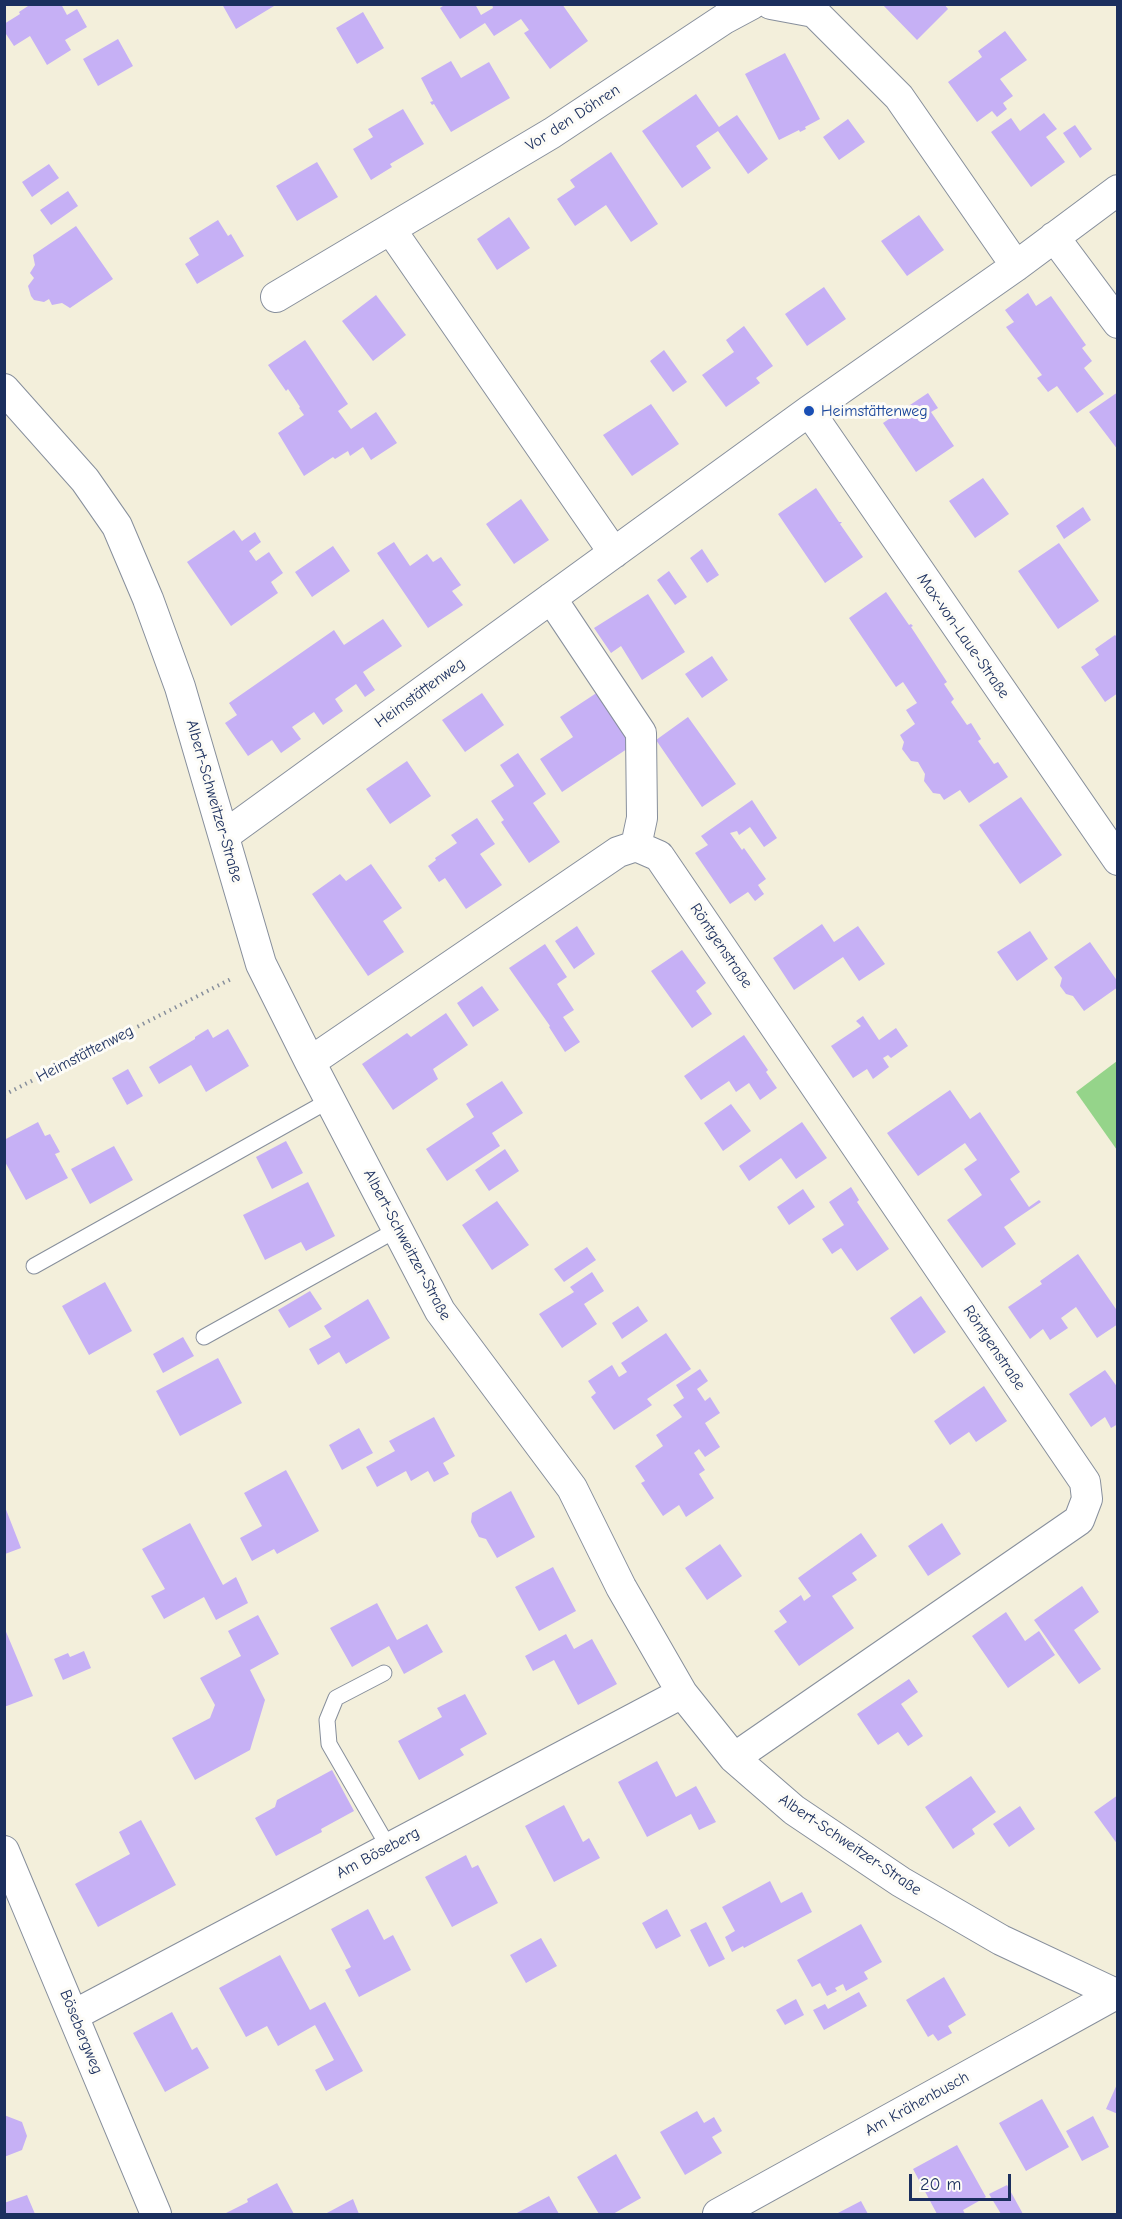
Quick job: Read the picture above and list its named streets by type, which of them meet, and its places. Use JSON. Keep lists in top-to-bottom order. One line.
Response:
{"streets":{"street":["Vor den Döhren","Max-von-Laue-Straße","Heimstättenweg","Albert-Schweitzer-Straße","Röntgenstraße","Am Böseberg","Bösebergweg","Am Krähenbusch"]},"crossings":[["Max-von-Laue-Straße","Heimstättenweg"],["Heimstättenweg","Albert-Schweitzer-Straße"],["Albert-Schweitzer-Straße","Röntgenstraße"],["Albert-Schweitzer-Straße","Am Böseberg"],["Albert-Schweitzer-Straße","Am Krähenbusch"],["Am Böseberg","Bösebergweg"]],"places":["Heimstättenweg"],"scale_bar":"20 m"}
